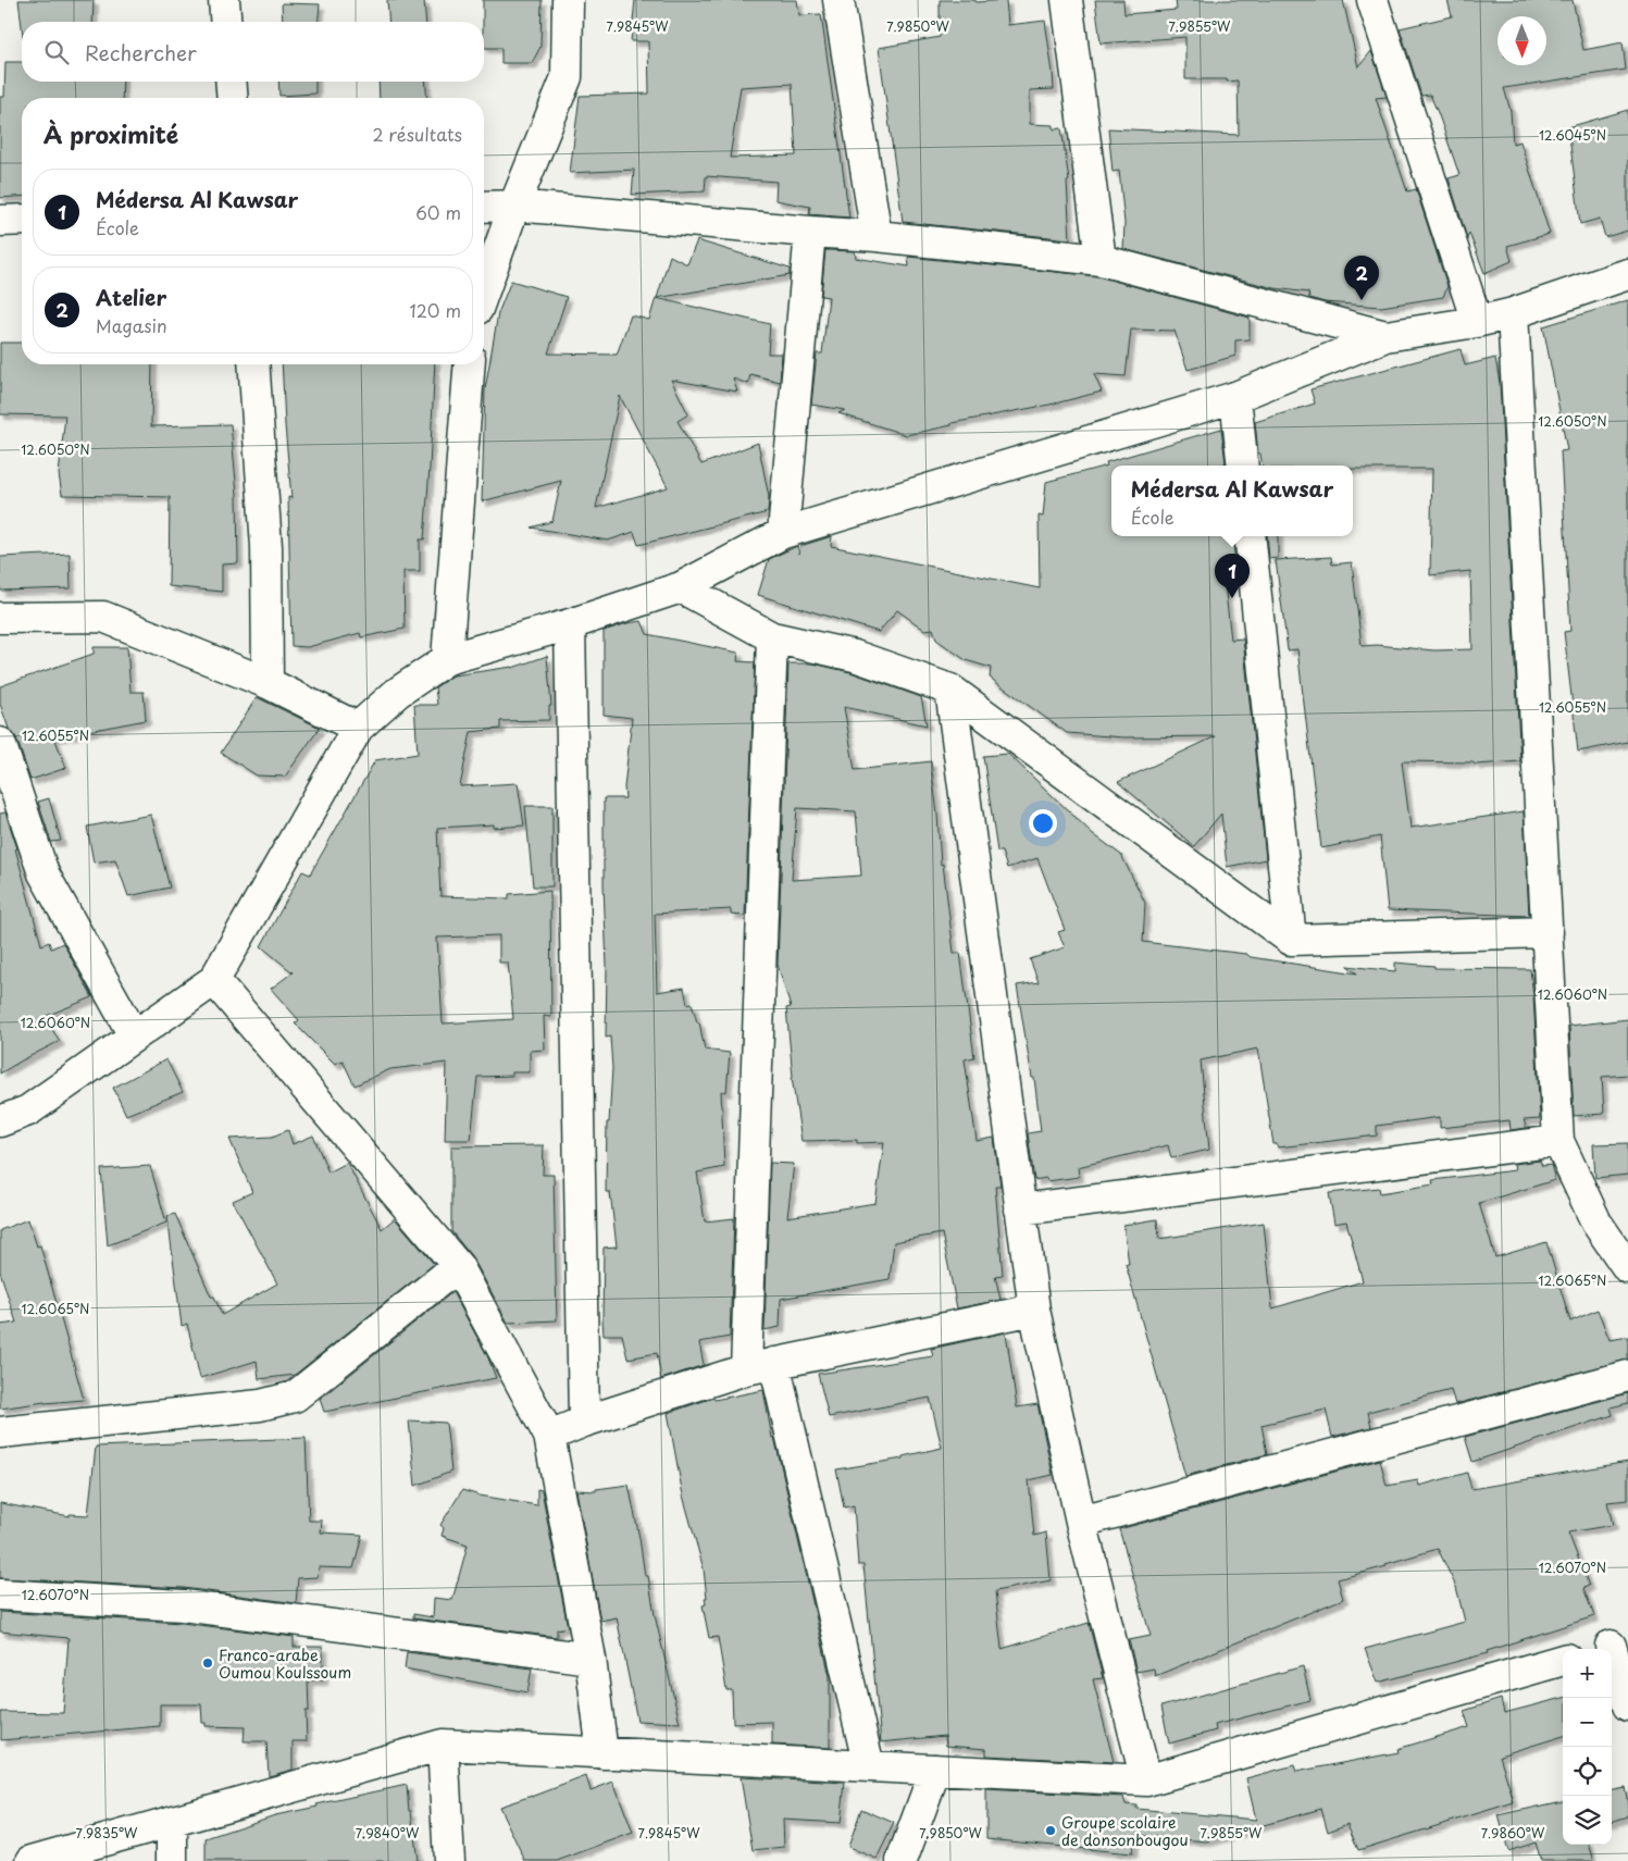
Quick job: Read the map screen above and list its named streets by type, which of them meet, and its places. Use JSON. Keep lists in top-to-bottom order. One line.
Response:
{"places":["Franco-arabe Oumou Koulssoum","Groupe scolaire de donsonbougou"],"north":"bottom","page":{"search":"Rechercher","heading":["À proximité","2 résultats"],"list":[{"mark":"1","name":"Médersa Al Kawsar","note":"École","value":"60 m"},{"mark":"2","name":"Atelier","note":"Magasin","value":"120 m"}],"pins":["2","1"],"popup":["Médersa Al Kawsar","École"],"map_buttons":["+","−"]},"coordinates":["7.9845°W","7.9850°W","7.9855°W","12.6045°N","12.6050°N","12.6055°N","12.6060°N","12.6065°N","12.6070°N","7.9835°W","7.9840°W","7.9860°W"]}
